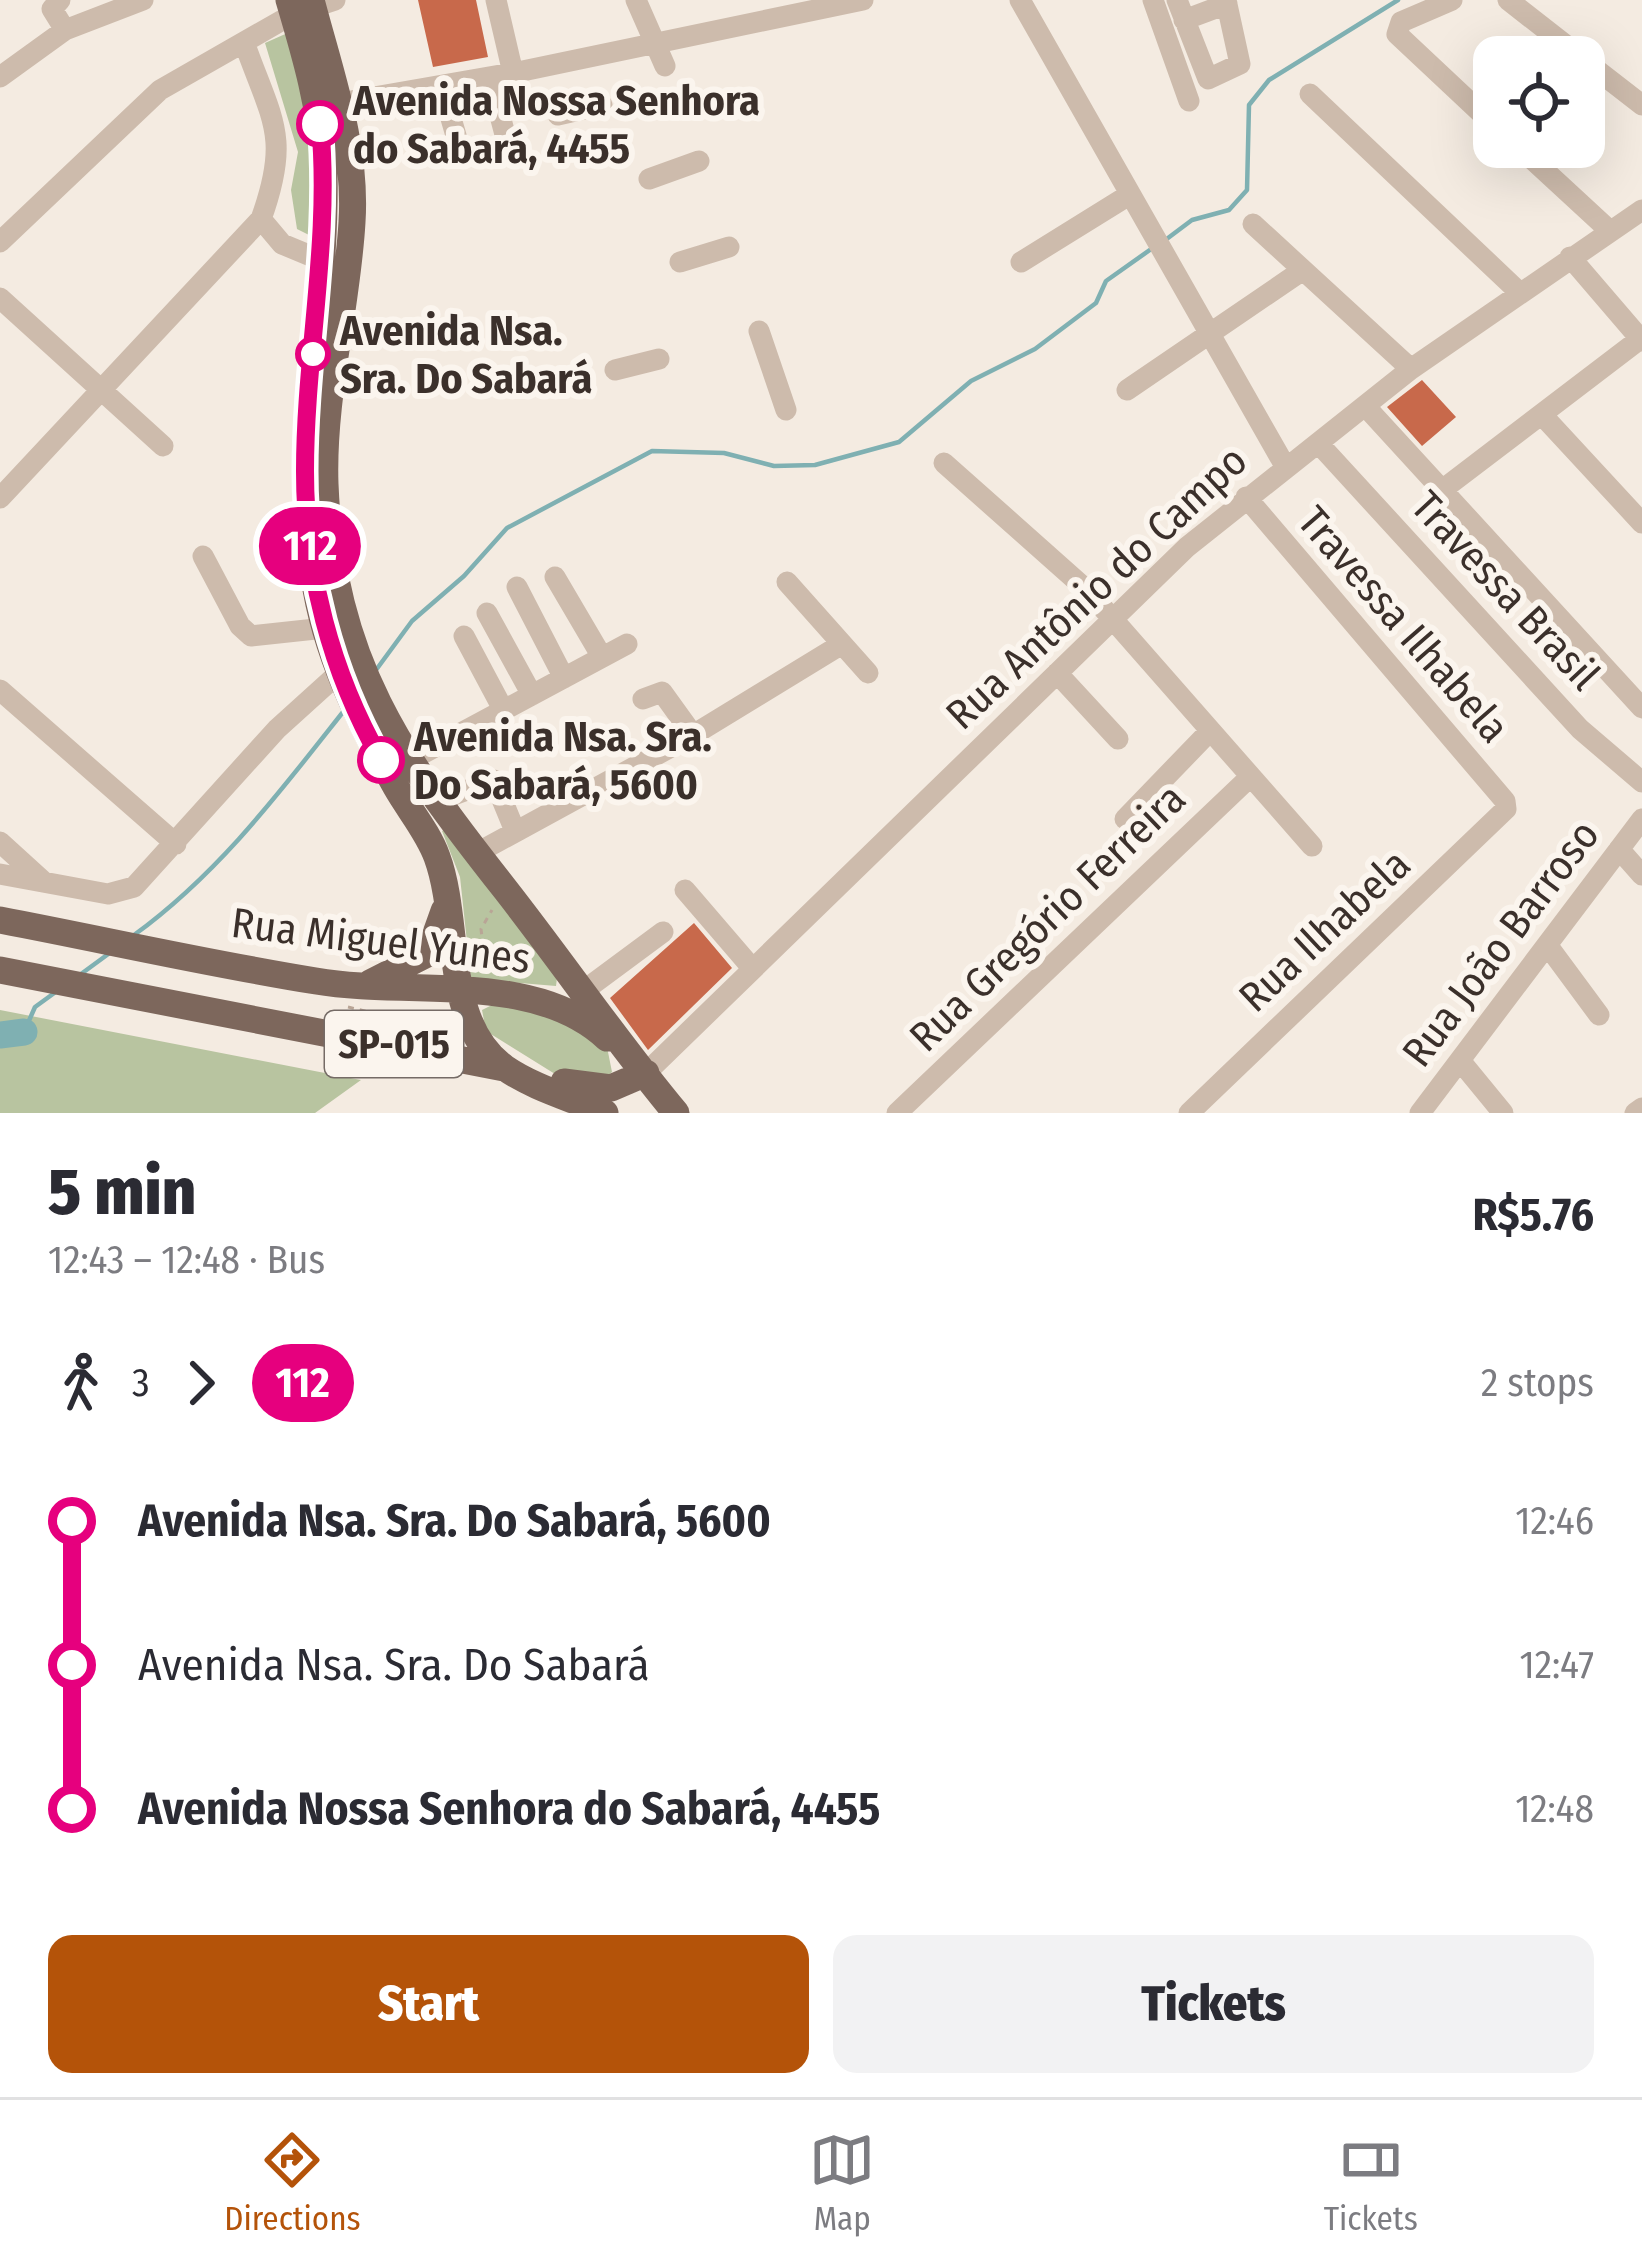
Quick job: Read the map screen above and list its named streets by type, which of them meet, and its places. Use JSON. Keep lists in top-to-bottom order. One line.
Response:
{"streets":{"main road":["Rua Miguel Yunes","SP-015"],"street":["Rua Antônio do Campo","Travessa Brasil","Travessa Ilhabela","Rua Gregório Ferreira","Rua Ilhabela","Rua João Barroso"]},"crossings":[["Rua Antônio do Campo","Travessa Brasil"],["Rua Antônio do Campo","Travessa Ilhabela"],["Rua Antônio do Campo","Rua Miguel Yunes"],["Rua Antônio do Campo","SP-015"],["Travessa Ilhabela","Rua Ilhabela"],["Rua Miguel Yunes","SP-015"]],"places":["Avenida Nossa Senhora do Sabará, 4455","Avenida Nsa. Sra. Do Sabará","Avenida Nsa. Sra. Do Sabará, 5600"],"lines":["bus line 112"],"page":{"on_map":"112","heading":["5 min","12:43 – 12:48 · Bus","R$5.76"],"legs":["3","112","2 stops"],"list":[{"name":"Avenida Nsa. Sra. Do Sabará, 5600","value":"12:46"},{"name":"Avenida Nsa. Sra. Do Sabará","value":"12:47"},{"name":"Avenida Nossa Senhora do Sabará, 4455","value":"12:48"}],"buttons":["Start","Tickets"],"tabs":["Directions","Map","Tickets"]}}
